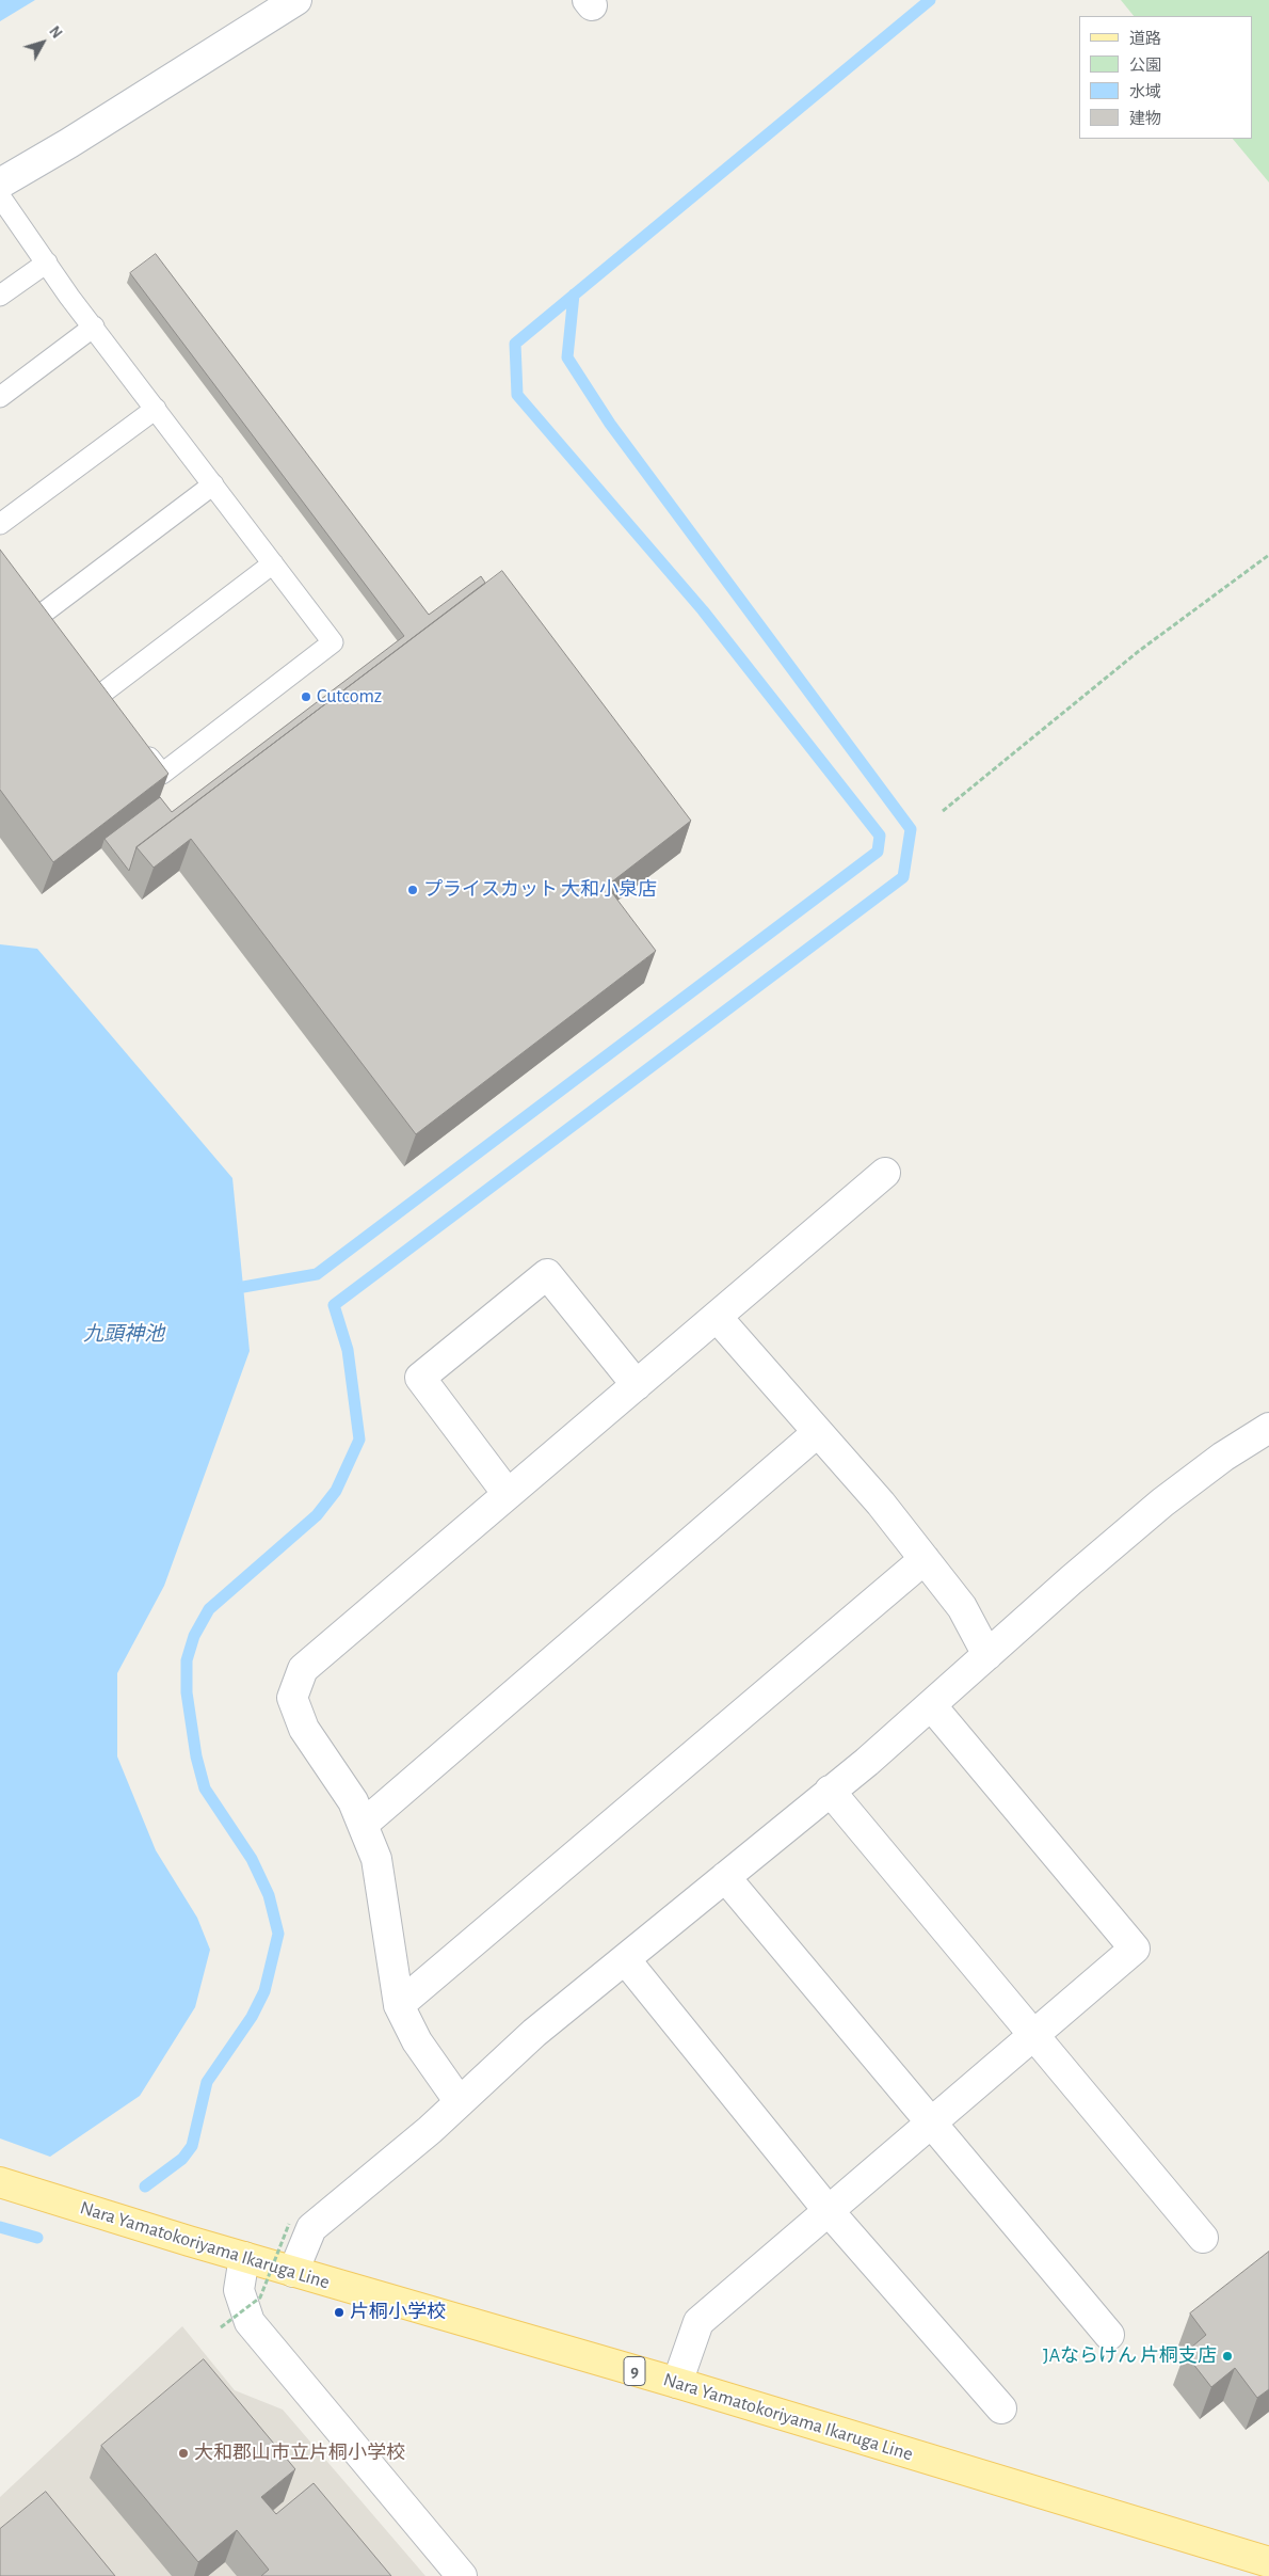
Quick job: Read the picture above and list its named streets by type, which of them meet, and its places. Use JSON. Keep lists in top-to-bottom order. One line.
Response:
{"streets":{"main road":["Nara Yamatokoriyama Ikaruga Line","9"]},"water":["九頭神池"],"places":["Cutcomz","プライスカット 大和小泉店","片桐小学校","JAならけん 片桐支店","大和郡山市立片桐小学校"],"legend":["道路","公園","水域","建物"],"north":"top right"}
